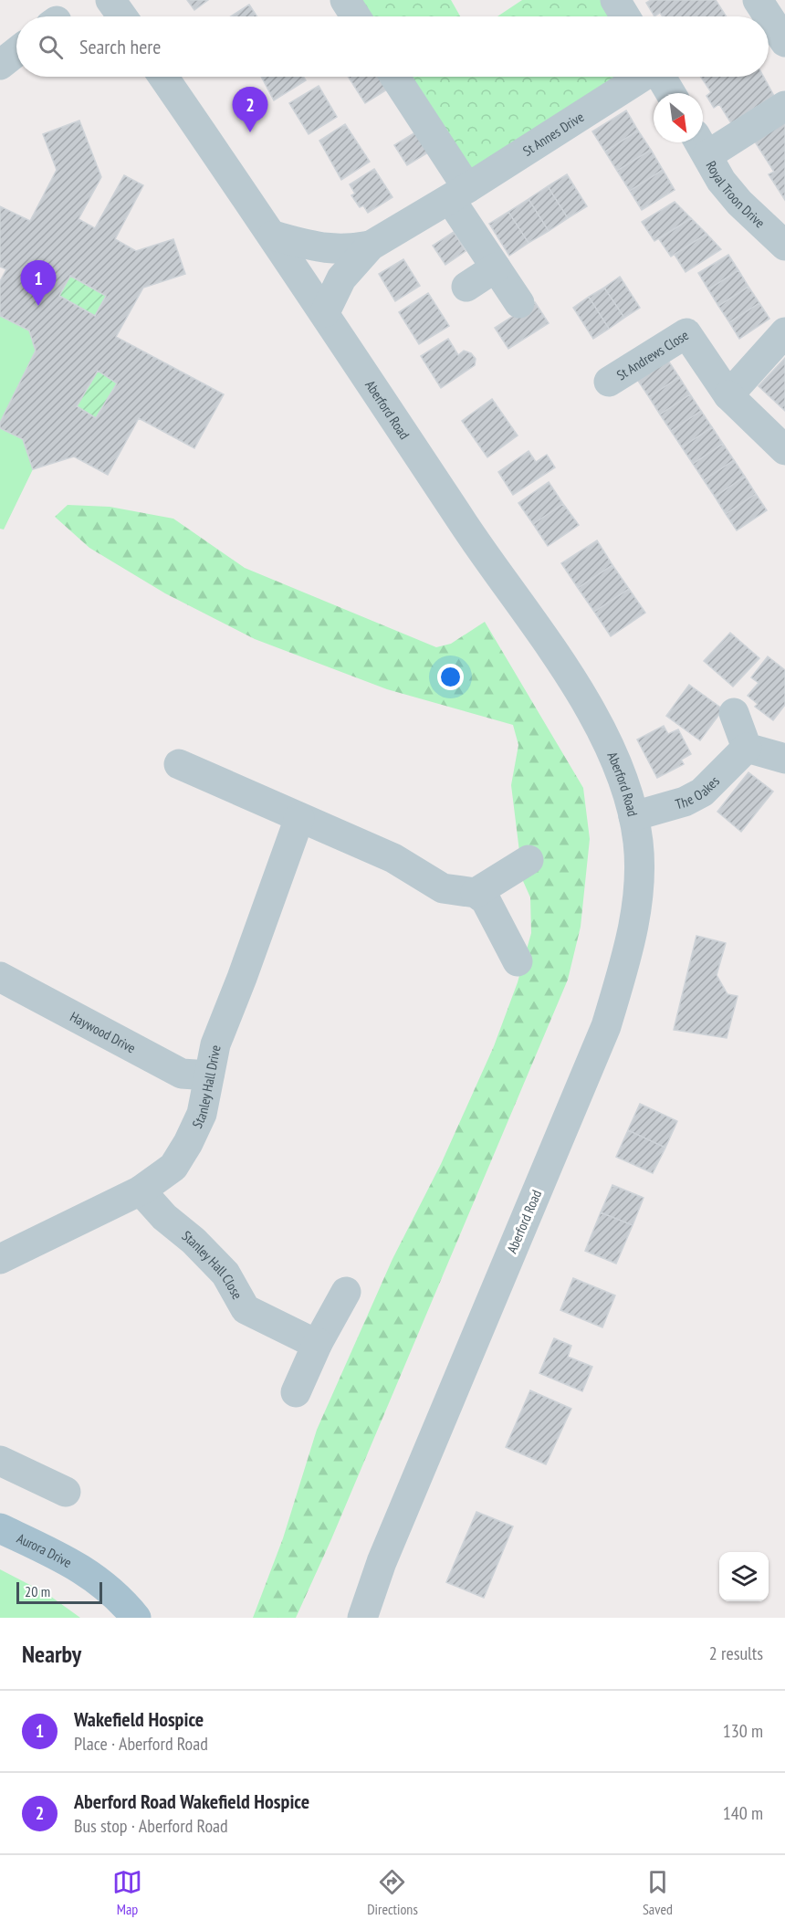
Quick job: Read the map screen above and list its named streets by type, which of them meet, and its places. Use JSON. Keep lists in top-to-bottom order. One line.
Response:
{"streets":{"main road":["Aurora Drive"],"street":["St Annes Drive","Royal Troon Drive","St Andrews Close","Aberford Road","The Oakes","Haywood Drive","Stanley Hall Drive","Stanley Hall Close"]},"crossings":[["St Annes Drive","Aberford Road"],["Aberford Road","The Oakes"],["Haywood Drive","Stanley Hall Drive"],["Stanley Hall Drive","Stanley Hall Close"]],"scale_bar":"20 m","north":"bottom right","page":{"search":"Search here","pins":["2","1"],"scale":"20 m","heading":["Nearby","2 results"],"list":[{"mark":"1","name":"Wakefield Hospice","note":"Place · Aberford Road","value":"130 m"},{"mark":"2","name":"Aberford Road Wakefield Hospice","note":"Bus stop · Aberford Road","value":"140 m"}],"nav":["Map","Directions","Saved"]}}
